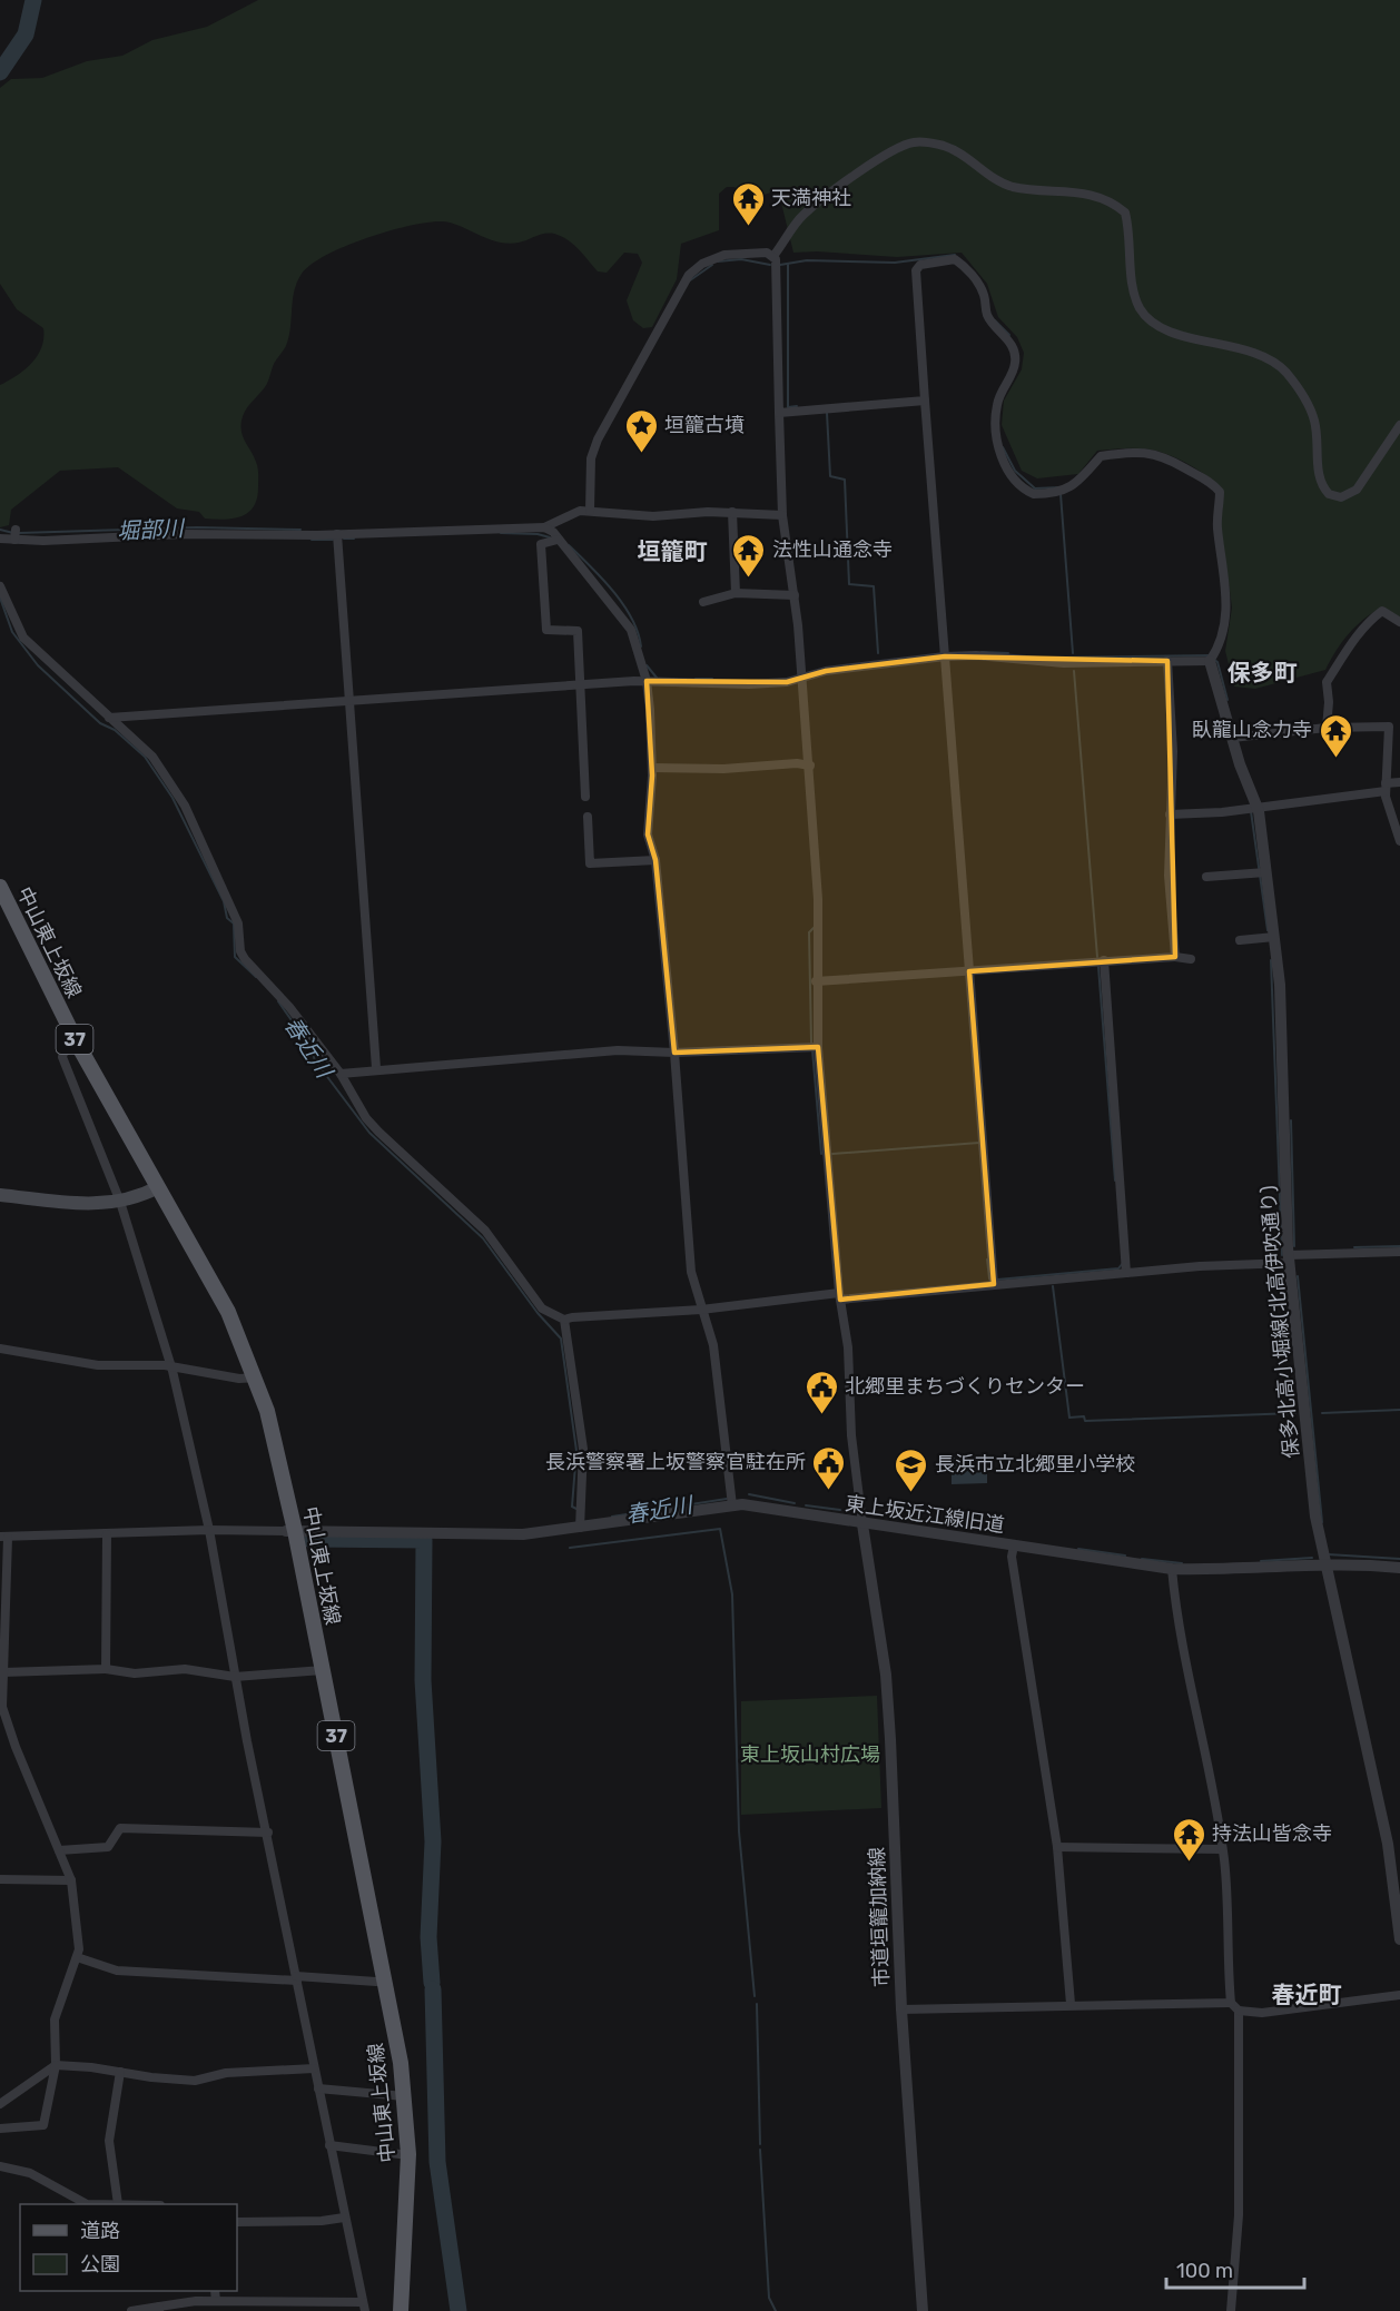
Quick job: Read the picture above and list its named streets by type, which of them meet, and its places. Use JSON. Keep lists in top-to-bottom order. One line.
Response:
{"streets":{"main road":["中山東上坂線","37"],"street":["保多北高小堀線(北高伊吹通り)","東上坂近江線旧道","市道垣籠加納線"]},"crossings":[["中山東上坂線","東上坂近江線旧道"],["保多北高小堀線(北高伊吹通り)","東上坂近江線旧道"],["東上坂近江線旧道","市道垣籠加納線"]],"districts":["垣籠町","保多町","春近町"],"water":["堀部川","春近川"],"parks":["東上坂山村広場"],"places":{"temple":["天満神社","法性山通念寺","臥龍山念力寺","持法山皆念寺"],"place":["垣籠古墳"],"public building":["北郷里まちづくりセンター","長浜警察署上坂警察官駐在所"],"school or university":["長浜市立北郷里小学校"]},"legend":["道路","公園"],"scale_bar":"100 m"}
